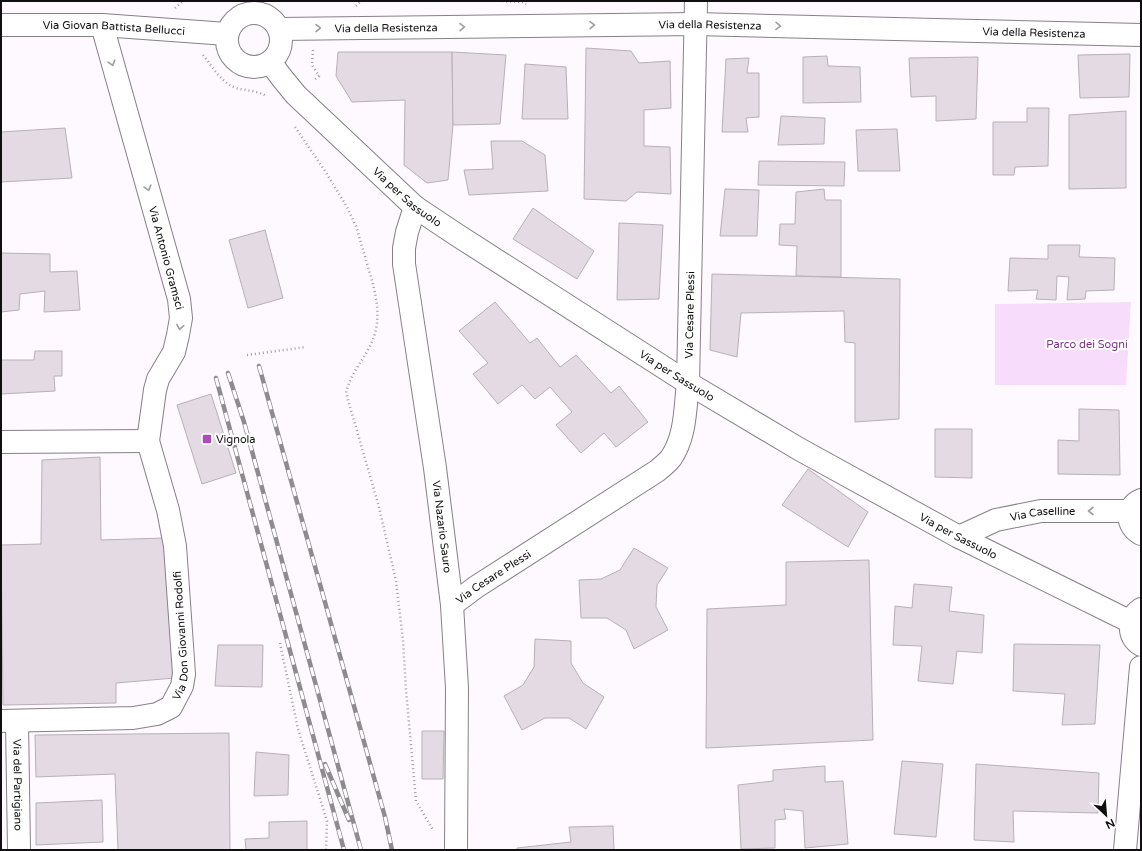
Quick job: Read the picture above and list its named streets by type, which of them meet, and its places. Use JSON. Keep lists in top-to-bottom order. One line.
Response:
{"streets":{"street":["Via della Resistenza","Via Giovan Battista Bellucci","Via per Sassuolo","Via Antonio Gramsci","Via Cesare Plessi","Via Caselline","Via Nazario Sauro","Via Don Giovanni Rodolfi","Via del Partigiano"]},"crossings":[["Via della Resistenza","Via Giovan Battista Bellucci"],["Via della Resistenza","Via per Sassuolo"],["Via della Resistenza","Via Cesare Plessi"],["Via Giovan Battista Bellucci","Via per Sassuolo"],["Via Giovan Battista Bellucci","Via Antonio Gramsci"],["Via per Sassuolo","Via Cesare Plessi"],["Via per Sassuolo","Via Caselline"],["Via per Sassuolo","Via Nazario Sauro"],["Via Antonio Gramsci","Via Don Giovanni Rodolfi"],["Via Cesare Plessi","Via Nazario Sauro"],["Via Don Giovanni Rodolfi","Via del Partigiano"]],"one_way":["Via della Resistenza","Via Antonio Gramsci","Via Caselline"],"parks":["Parco dei Sogni"],"places":{"transit":["Vignola"]},"north":"bottom right"}
